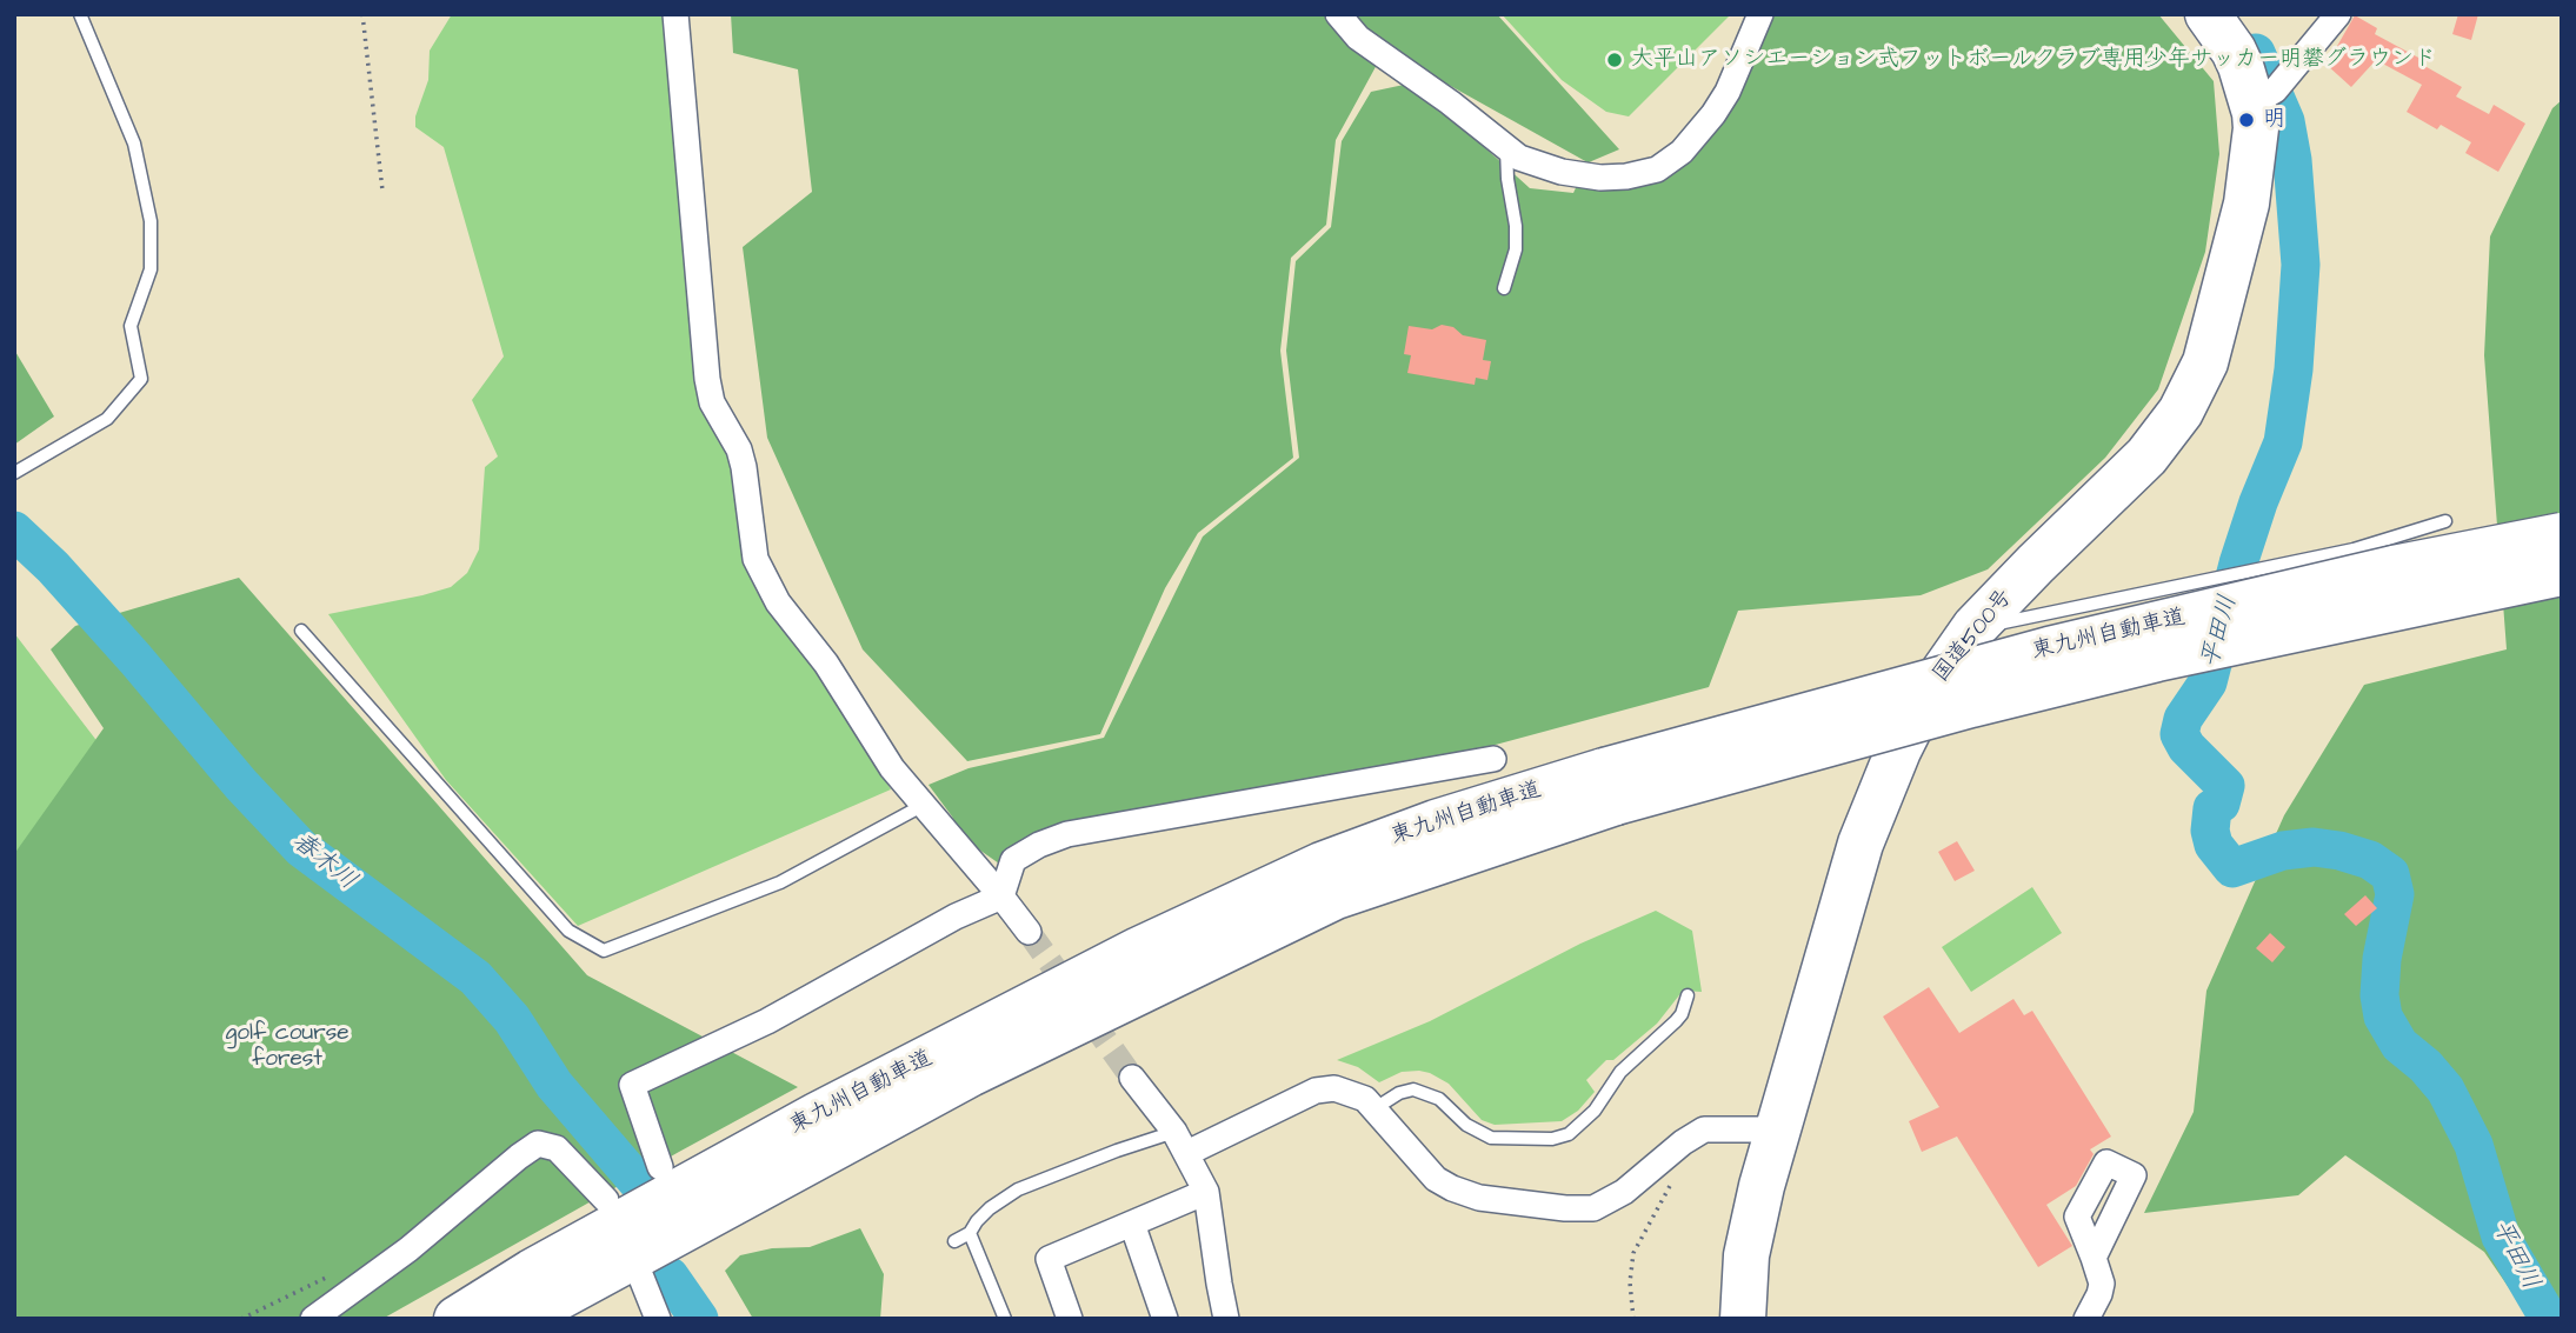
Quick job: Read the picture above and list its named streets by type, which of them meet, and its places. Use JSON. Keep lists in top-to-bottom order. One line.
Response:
{"streets":{"highway":["東九州自動車道","国道500号"]},"water":["平田川","春木川"],"parks":["golf course forest"],"places":["大平山アソシエーション式フットボールクラブ専用少年サッカー明礬グラウンド","明"]}
